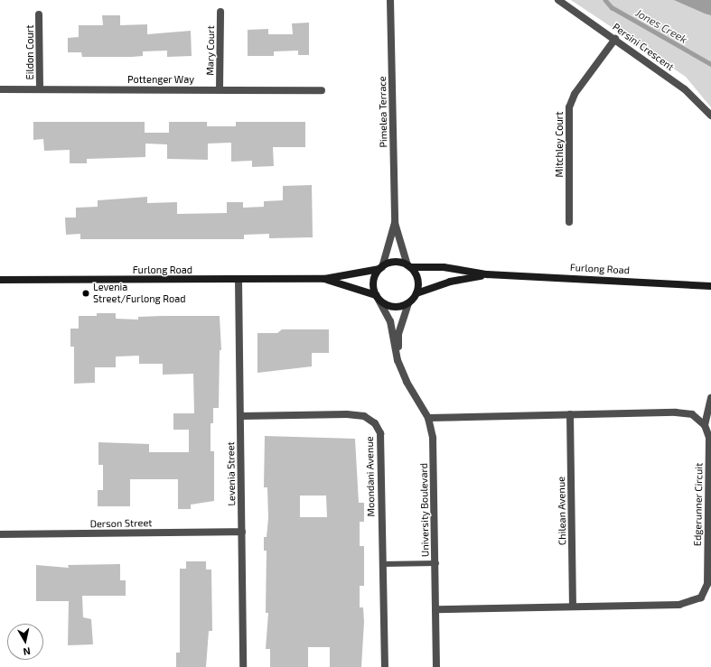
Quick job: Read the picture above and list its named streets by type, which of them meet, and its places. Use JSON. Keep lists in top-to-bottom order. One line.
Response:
{"streets":{"main road":["Furlong Road"],"street":["Persini Crescent","Mary Court","Eildon Court","Pottenger Way","Pimelea Terrace","Mitchley Court","Levenia Street","Moondani Avenue","Edgerunner Circuit","University Boulevard","Chilean Avenue","Derson Street"]},"crossings":[["Persini Crescent","Mitchley Court"],["Mary Court","Pottenger Way"],["Eildon Court","Pottenger Way"],["Pimelea Terrace","Furlong Road"],["Pimelea Terrace","University Boulevard"],["Furlong Road","Levenia Street"],["Furlong Road","University Boulevard"],["Levenia Street","Moondani Avenue"],["Levenia Street","Derson Street"],["Edgerunner Circuit","University Boulevard"],["Edgerunner Circuit","Chilean Avenue"]],"water":["Jones Creek"],"places":["Levenia Street/Furlong Road"],"north":"bottom"}
